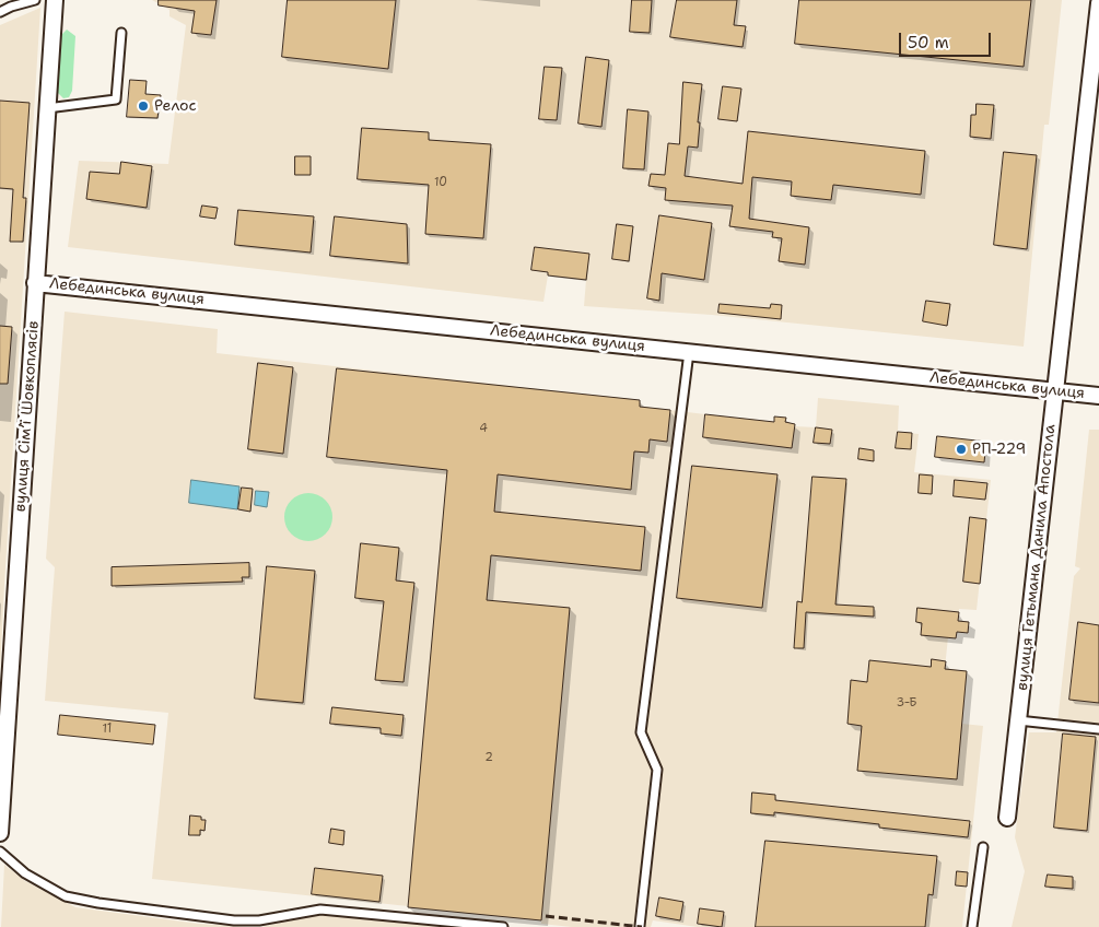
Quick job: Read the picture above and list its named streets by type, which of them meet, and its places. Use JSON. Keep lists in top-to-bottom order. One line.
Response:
{"streets":{"street":["Лебединська вулиця","вулиця Сімʼї Шовкоплясів","вулиця Гетьмана Данила Апостола"]},"crossings":[["Лебединська вулиця","вулиця Сімʼї Шовкоплясів"],["Лебединська вулиця","вулиця Гетьмана Данила Апостола"]],"places":["Релос","РП-229"],"house_numbers":["10","4","3-Б","11","2"],"scale_bar":"50 m"}
